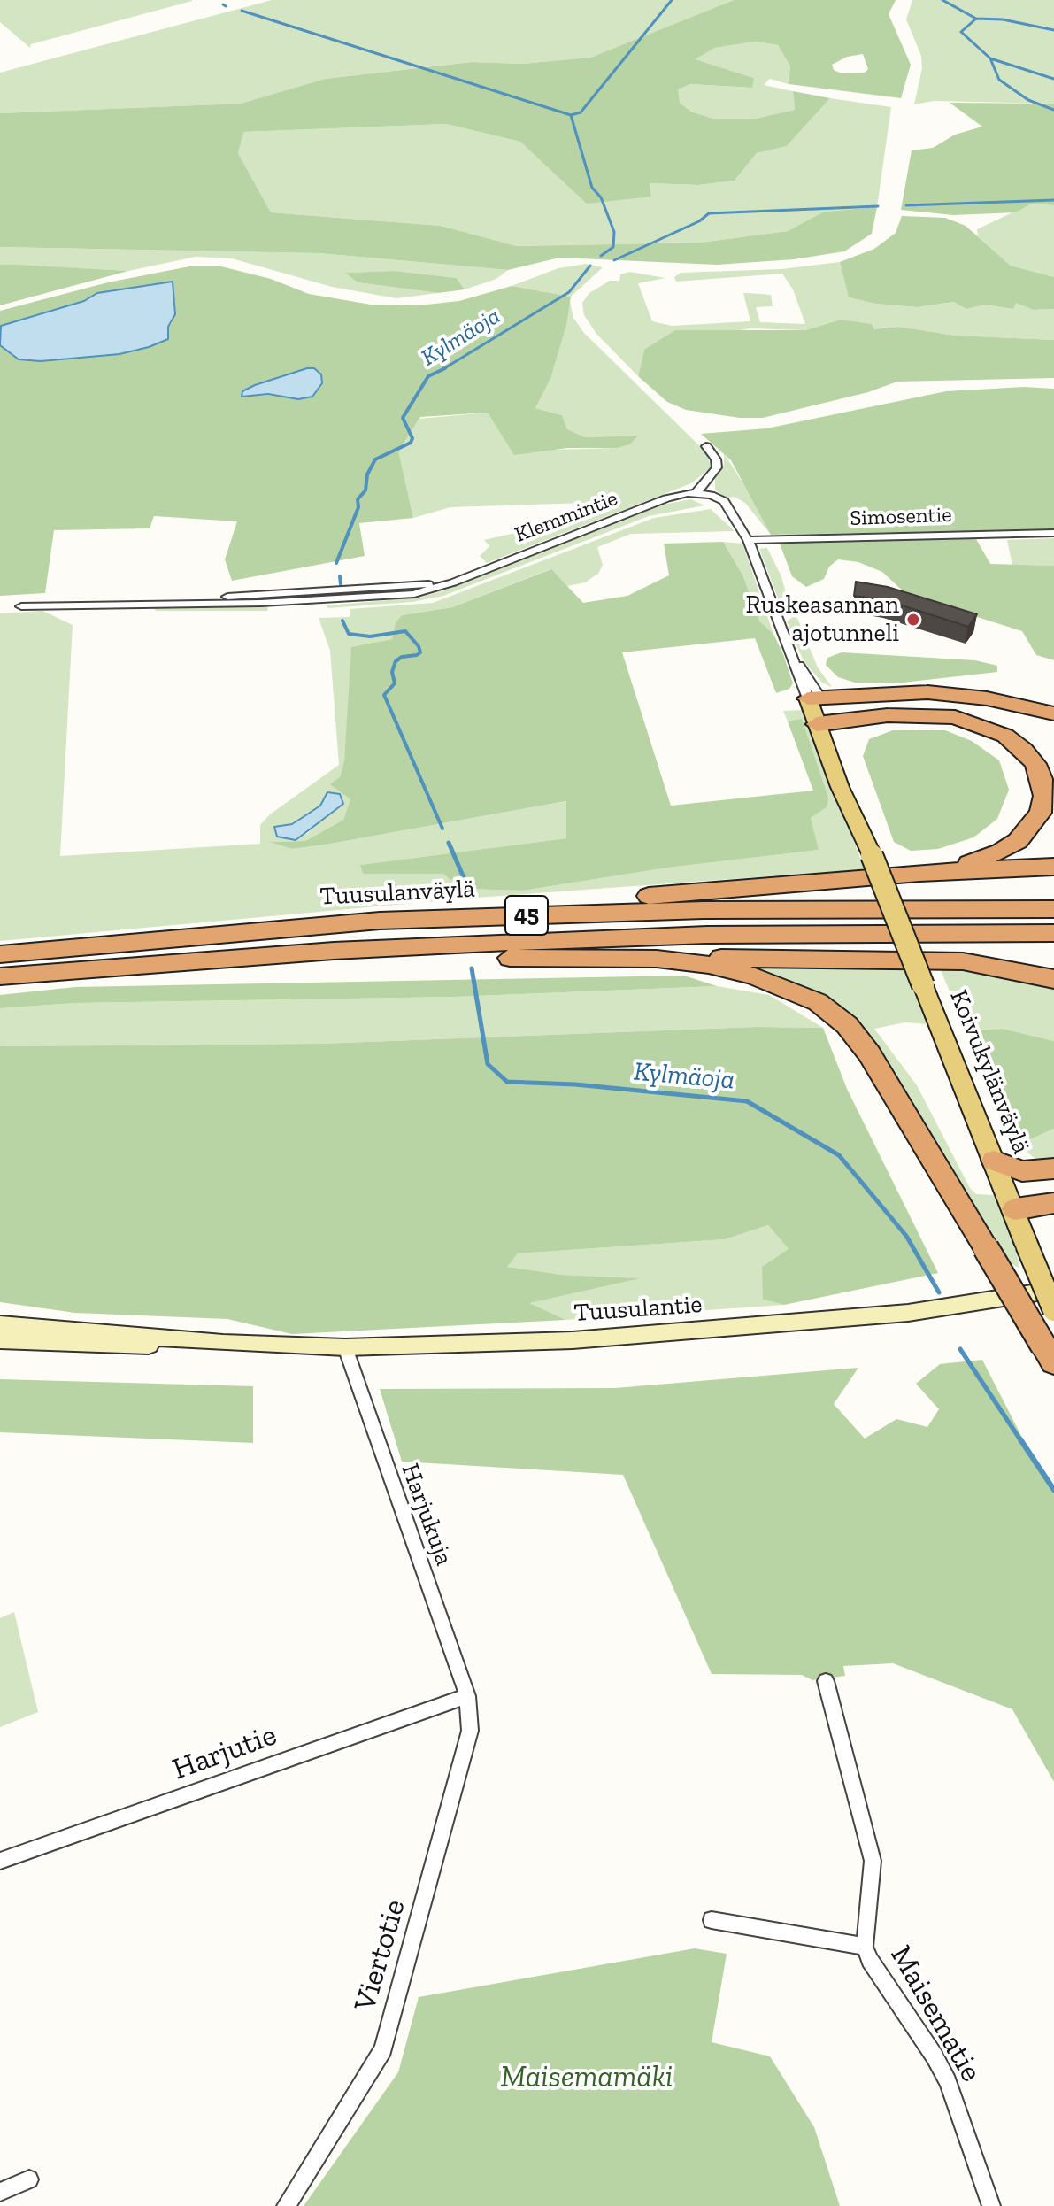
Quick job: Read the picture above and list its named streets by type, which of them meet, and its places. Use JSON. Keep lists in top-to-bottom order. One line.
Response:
{"streets":{"highway":["Tuusulanväylä","45"],"main road":["Koivukylänväylä","Tuusulantie"],"street":["Klemmintie","Simosentie","Harjukuja","Harjutie","Viertotie","Maisematie"]},"crossings":[["Klemmintie","Koivukylänväylä"],["Simosentie","Koivukylänväylä"],["Tuusulantie","Harjukuja"],["Harjukuja","Harjutie"],["Harjukuja","Viertotie"],["Harjutie","Viertotie"]],"water":["Kylmäoja"],"parks":["Maisemamäki"],"places":["Ruskeasannan ajotunneli"]}
